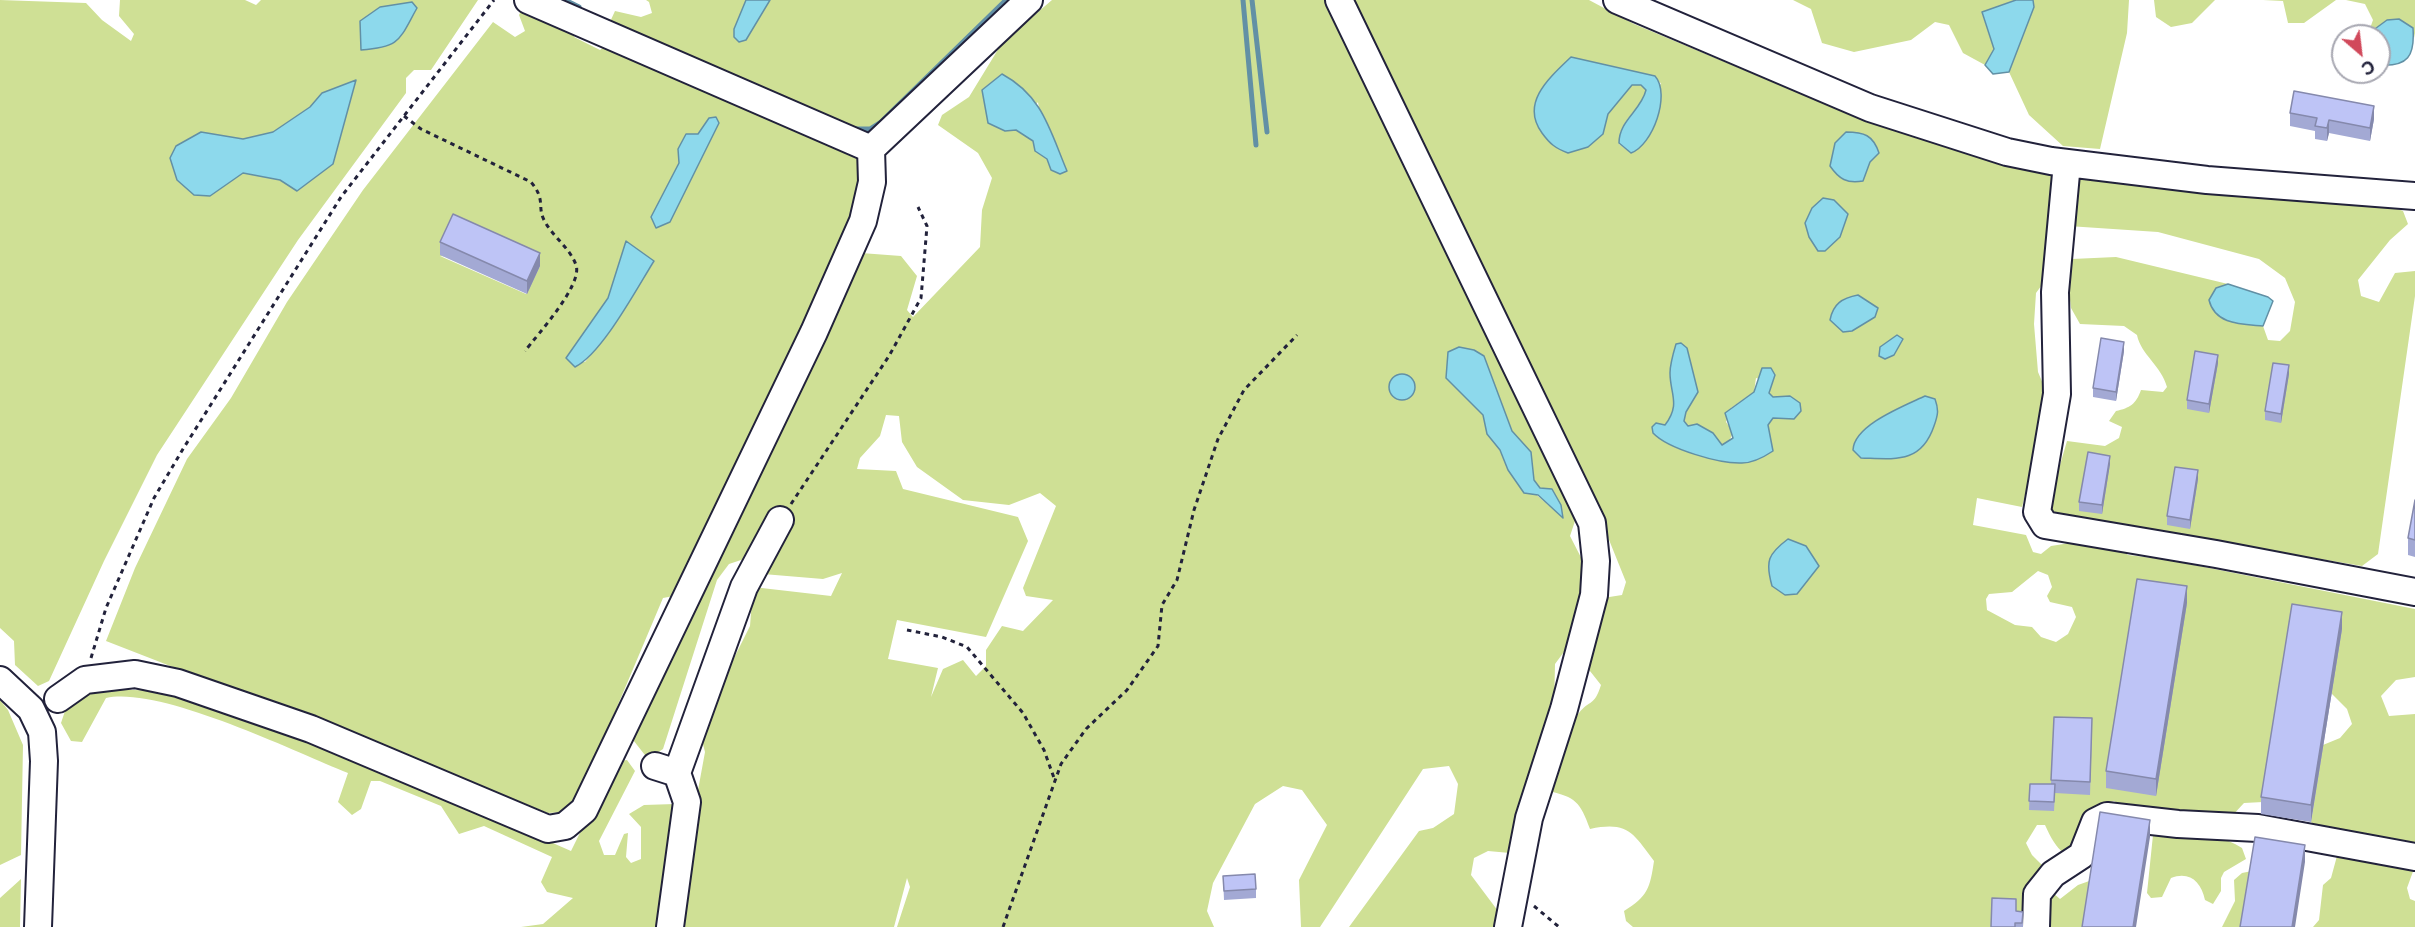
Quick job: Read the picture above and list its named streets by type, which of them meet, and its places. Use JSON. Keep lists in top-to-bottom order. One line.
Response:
{"north":"bottom right"}
